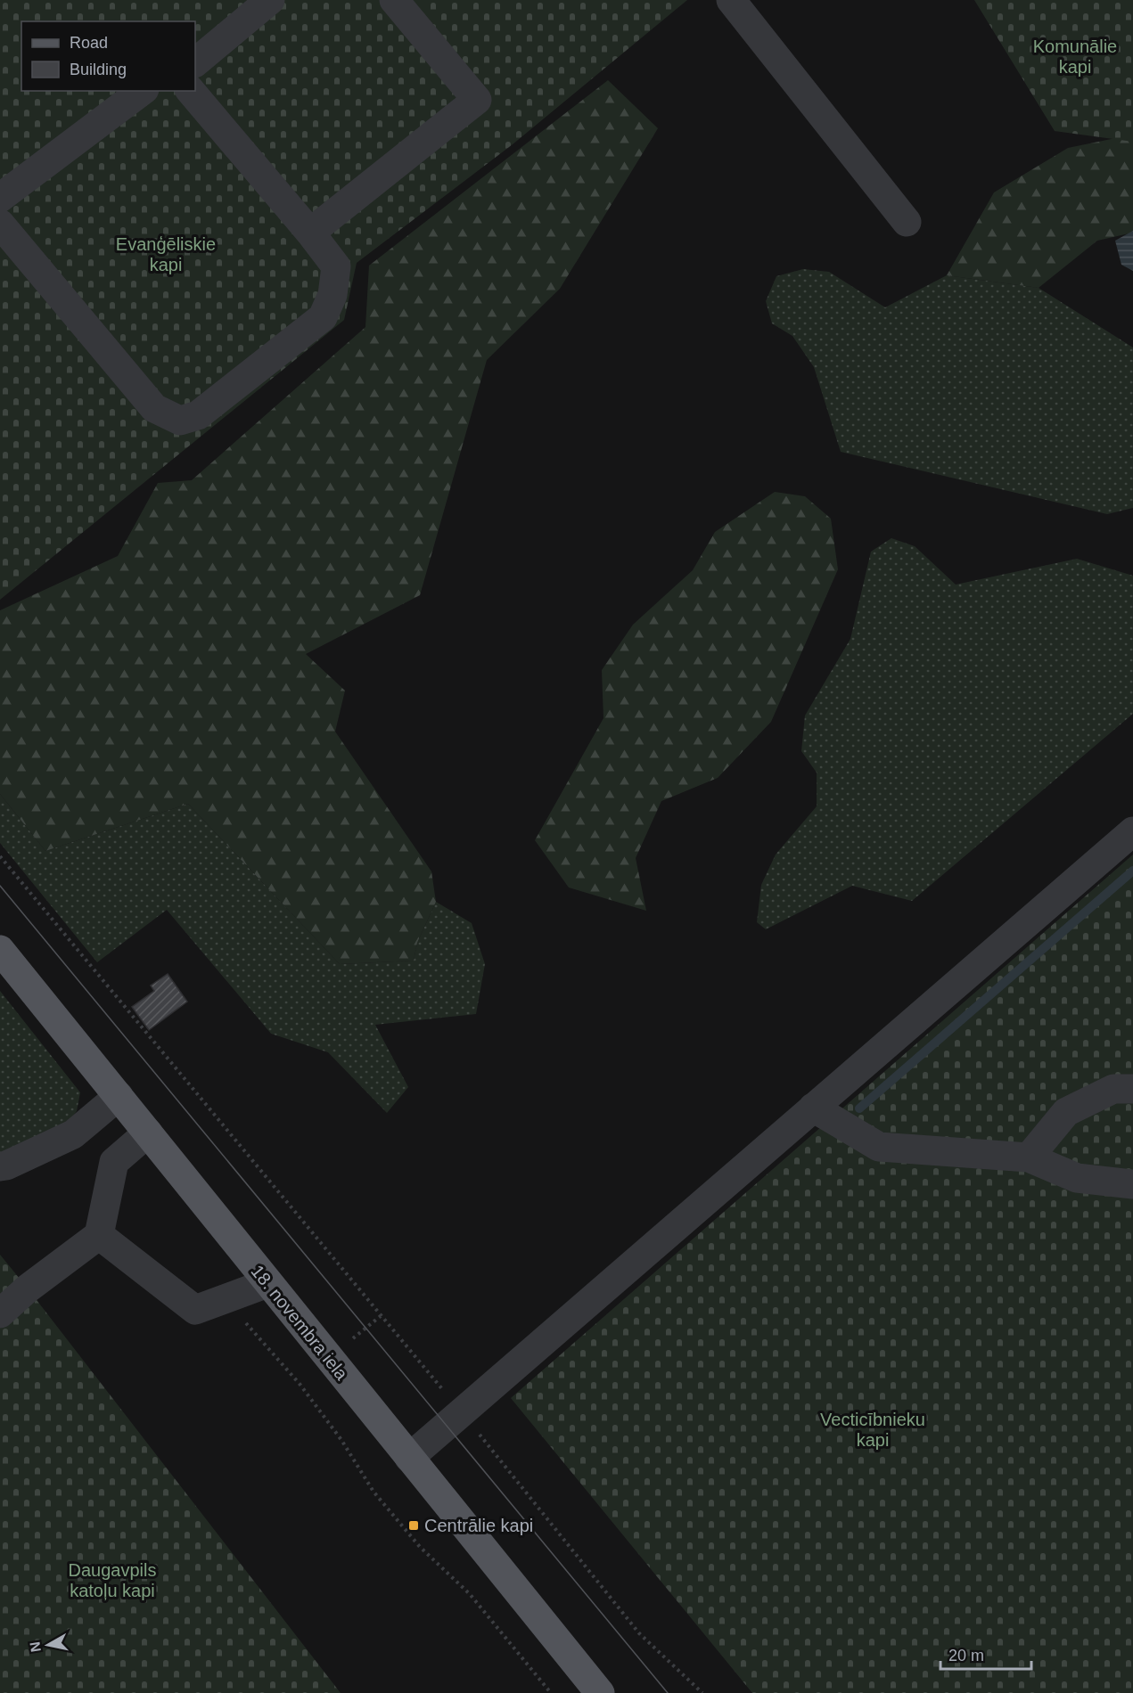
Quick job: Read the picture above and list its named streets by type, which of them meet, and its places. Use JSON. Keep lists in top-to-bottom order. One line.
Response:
{"streets":{"main road":["18. novembra iela"]},"parks":["Komunālie kapi","Evanģēliskie kapi","Vecticībnieku kapi","Daugavpils katoļu kapi"],"places":{"transit":["Centrālie kapi"]},"legend":["Road","Building"],"scale_bar":"20 m","north":"left"}
